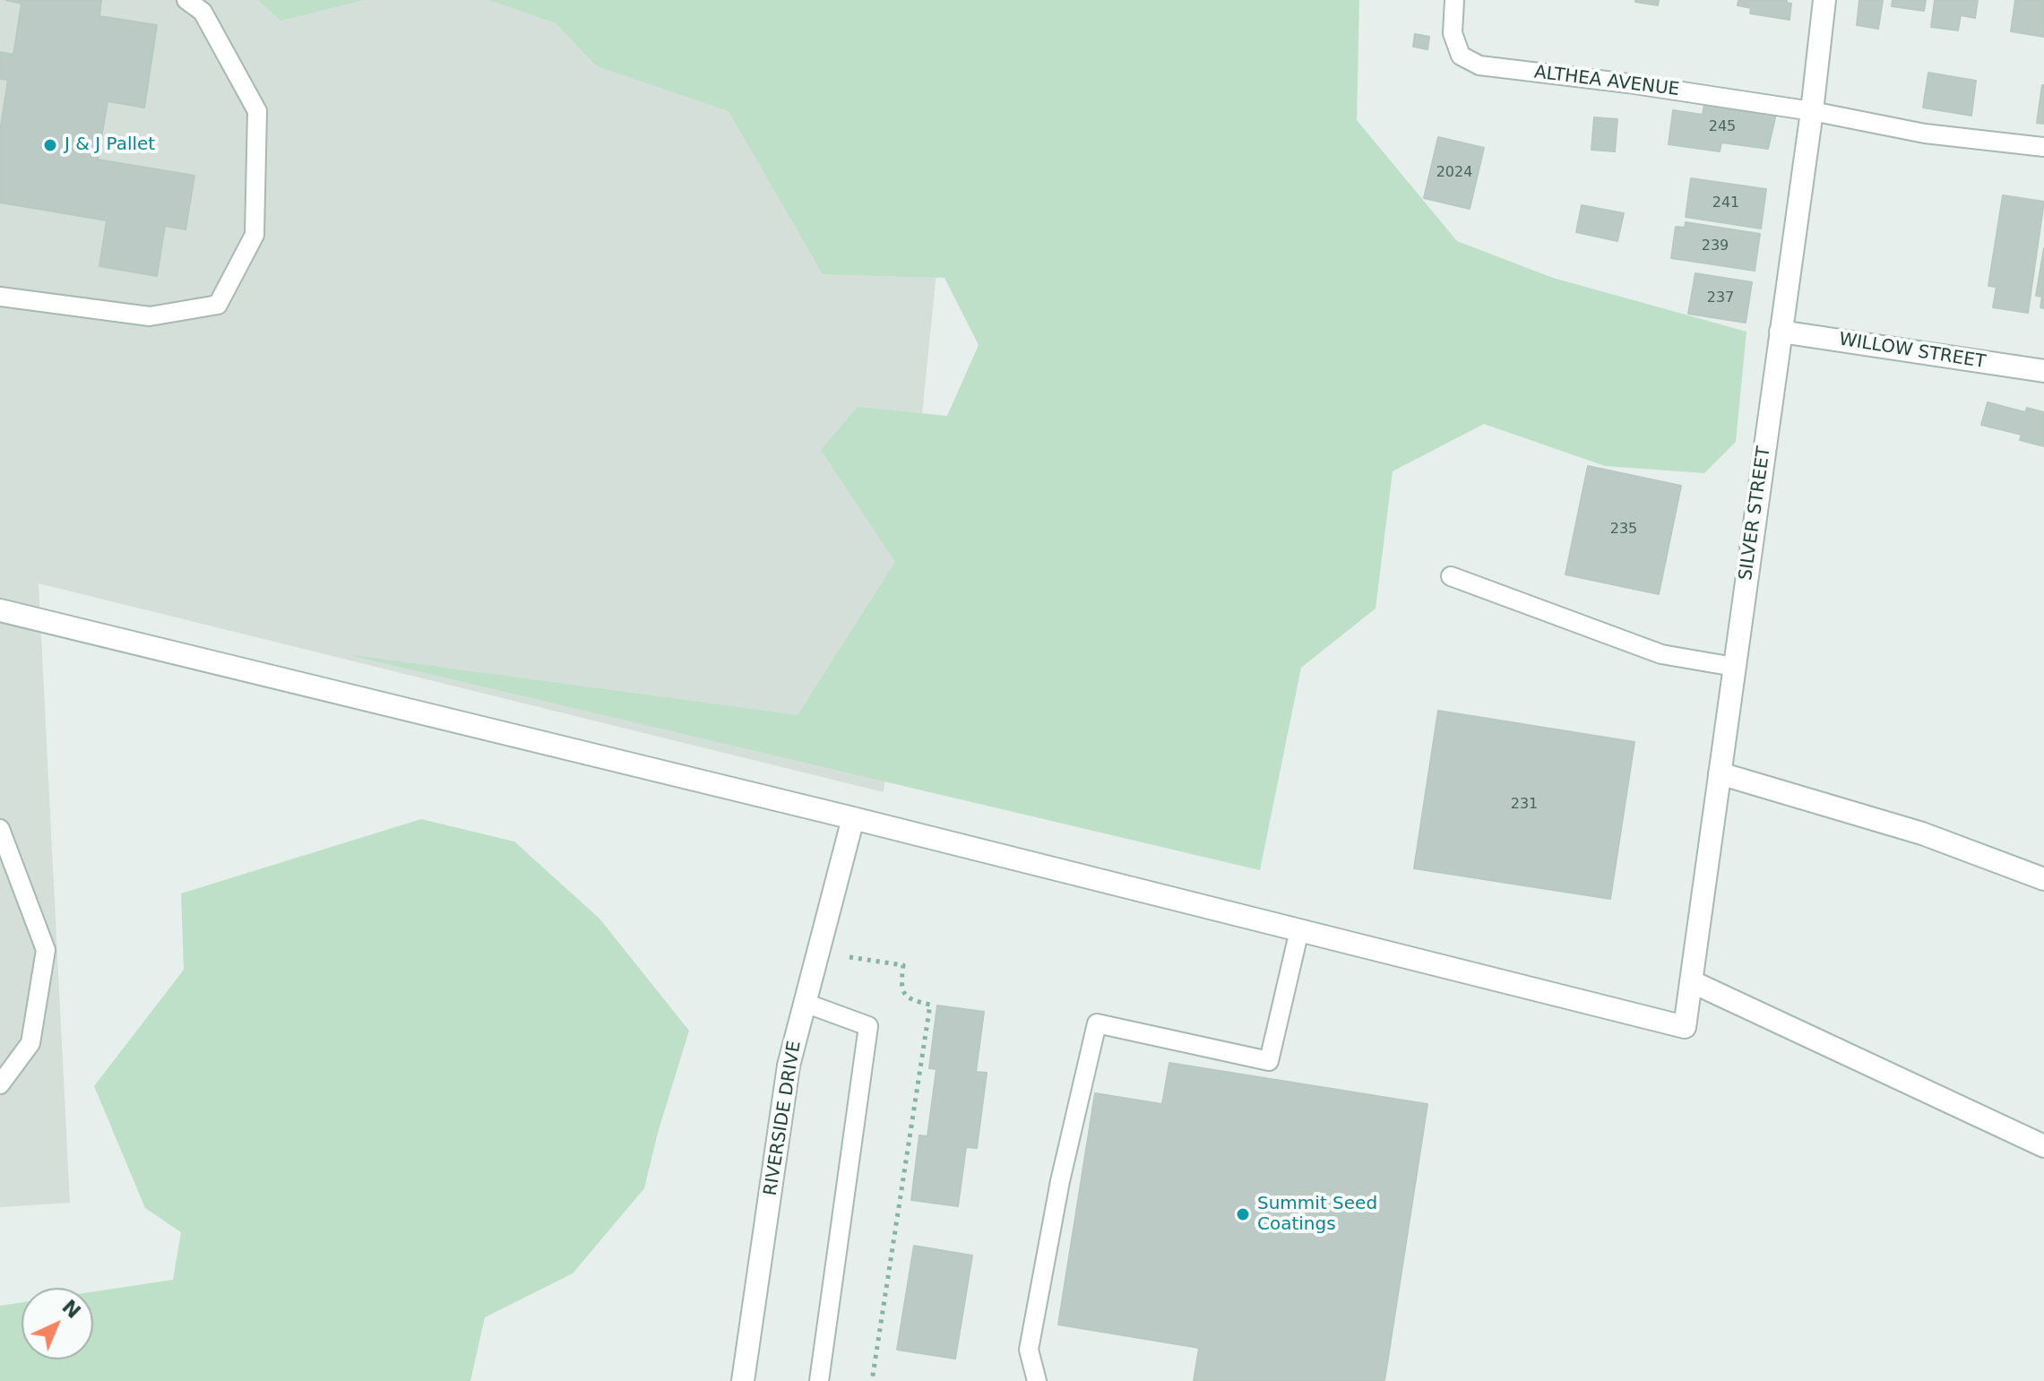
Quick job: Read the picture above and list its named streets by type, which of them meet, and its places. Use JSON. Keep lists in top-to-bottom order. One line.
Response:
{"streets":{"street":["WILLOW STREET","SILVER STREET","RIVERSIDE DRIVE"],"lane":["ALTHEA AVENUE"]},"crossings":[["ALTHEA AVENUE","SILVER STREET"],["WILLOW STREET","SILVER STREET"]],"places":["J & J Pallet","Summit Seed Coatings"],"house_numbers":["245","2024","241","239","237","235","231"],"north":"top right"}
